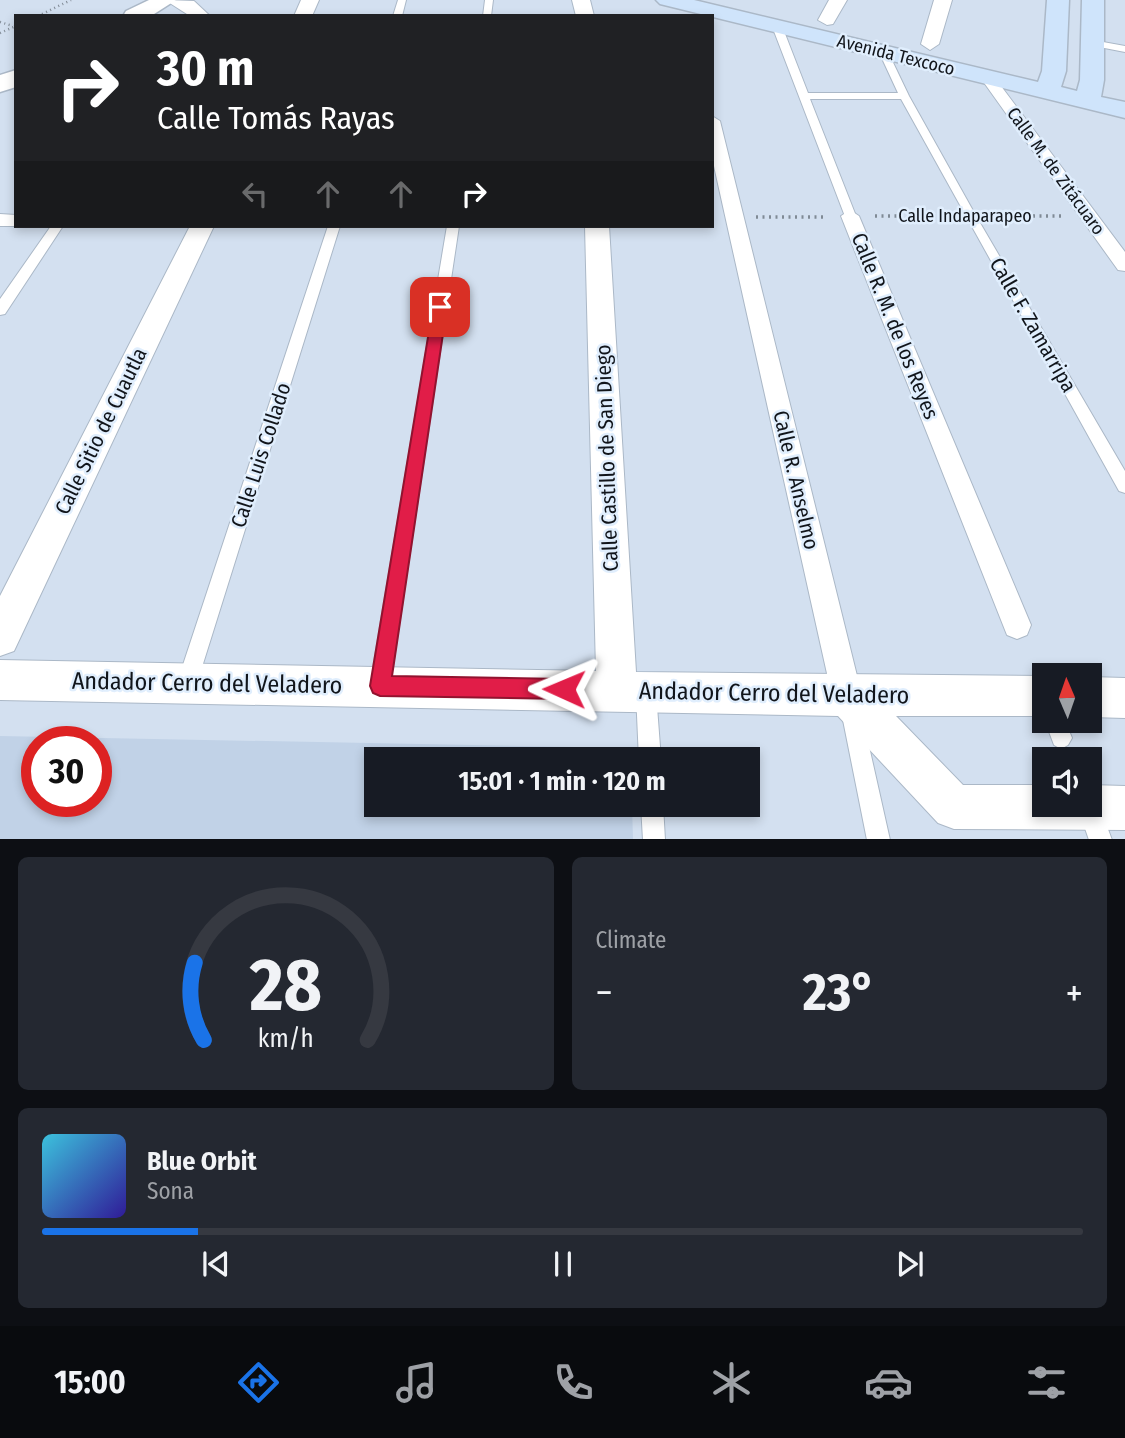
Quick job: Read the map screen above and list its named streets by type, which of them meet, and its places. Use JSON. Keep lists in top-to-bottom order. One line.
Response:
{"streets":{"main road":["Avenida Texcoco"],"street":["Calle M. de Zitácuaro","Calle R. M. de los Reyes","Calle Sitio de Cuautla","Calle Castillo de San Diego","Calle R. Anselmo","Andador Cerro del Veladero"],"lane":["Calle F. Zamarripa","Calle Luis Collado"],"path":["Calle Indaparapeo"]},"crossings":[["Avenida Texcoco","Calle M. de Zitácuaro"],["Avenida Texcoco","Calle F. Zamarripa"],["Avenida Texcoco","Calle R. M. de los Reyes"],["Calle M. de Zitácuaro","Calle Indaparapeo"],["Calle Indaparapeo","Calle F. Zamarripa"],["Calle Indaparapeo","Calle R. M. de los Reyes"],["Calle Indaparapeo","Calle R. Anselmo"],["Calle Luis Collado","Andador Cerro del Veladero"],["Calle Castillo de San Diego","Andador Cerro del Veladero"],["Calle R. Anselmo","Andador Cerro del Veladero"]],"north":"top","page":{"turn":["30 m","Calle Tomás Rayas"],"limit":"30","trip":"15:01 · 1 min · 120 m","tile":"Climate","heat":["−","23°","+"],"song":["Blue Orbit","Sona"],"tabs":"15:00","gauge":["28","km/h"]}}
